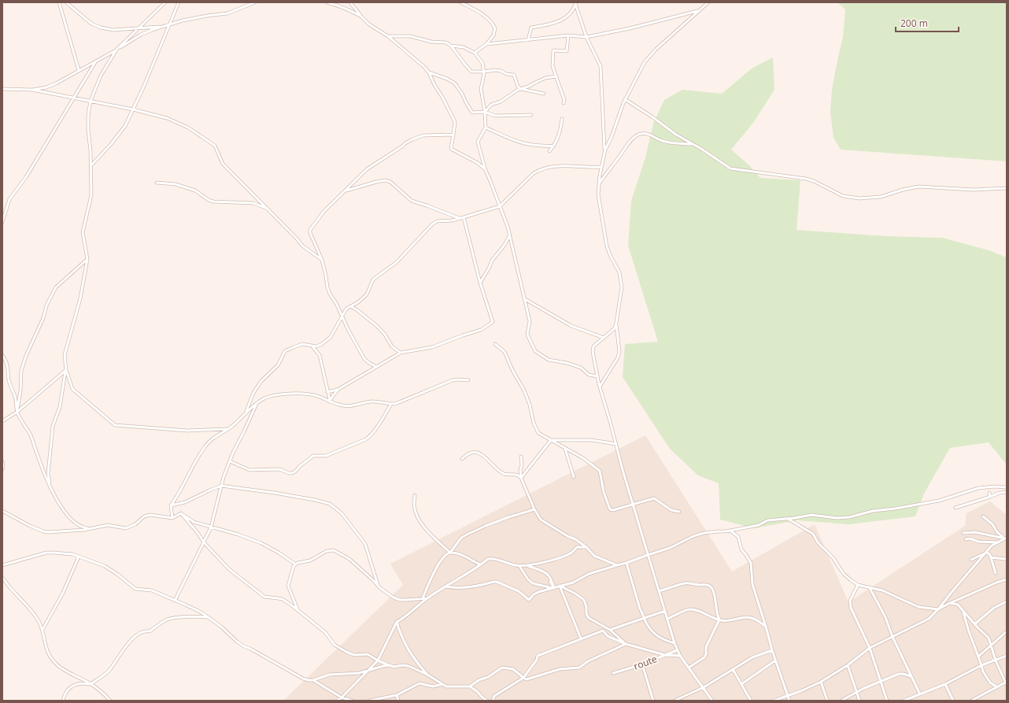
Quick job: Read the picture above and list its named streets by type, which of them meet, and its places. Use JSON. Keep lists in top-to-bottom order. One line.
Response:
{"streets":{"street":["route"]},"scale_bar":"200 m"}
